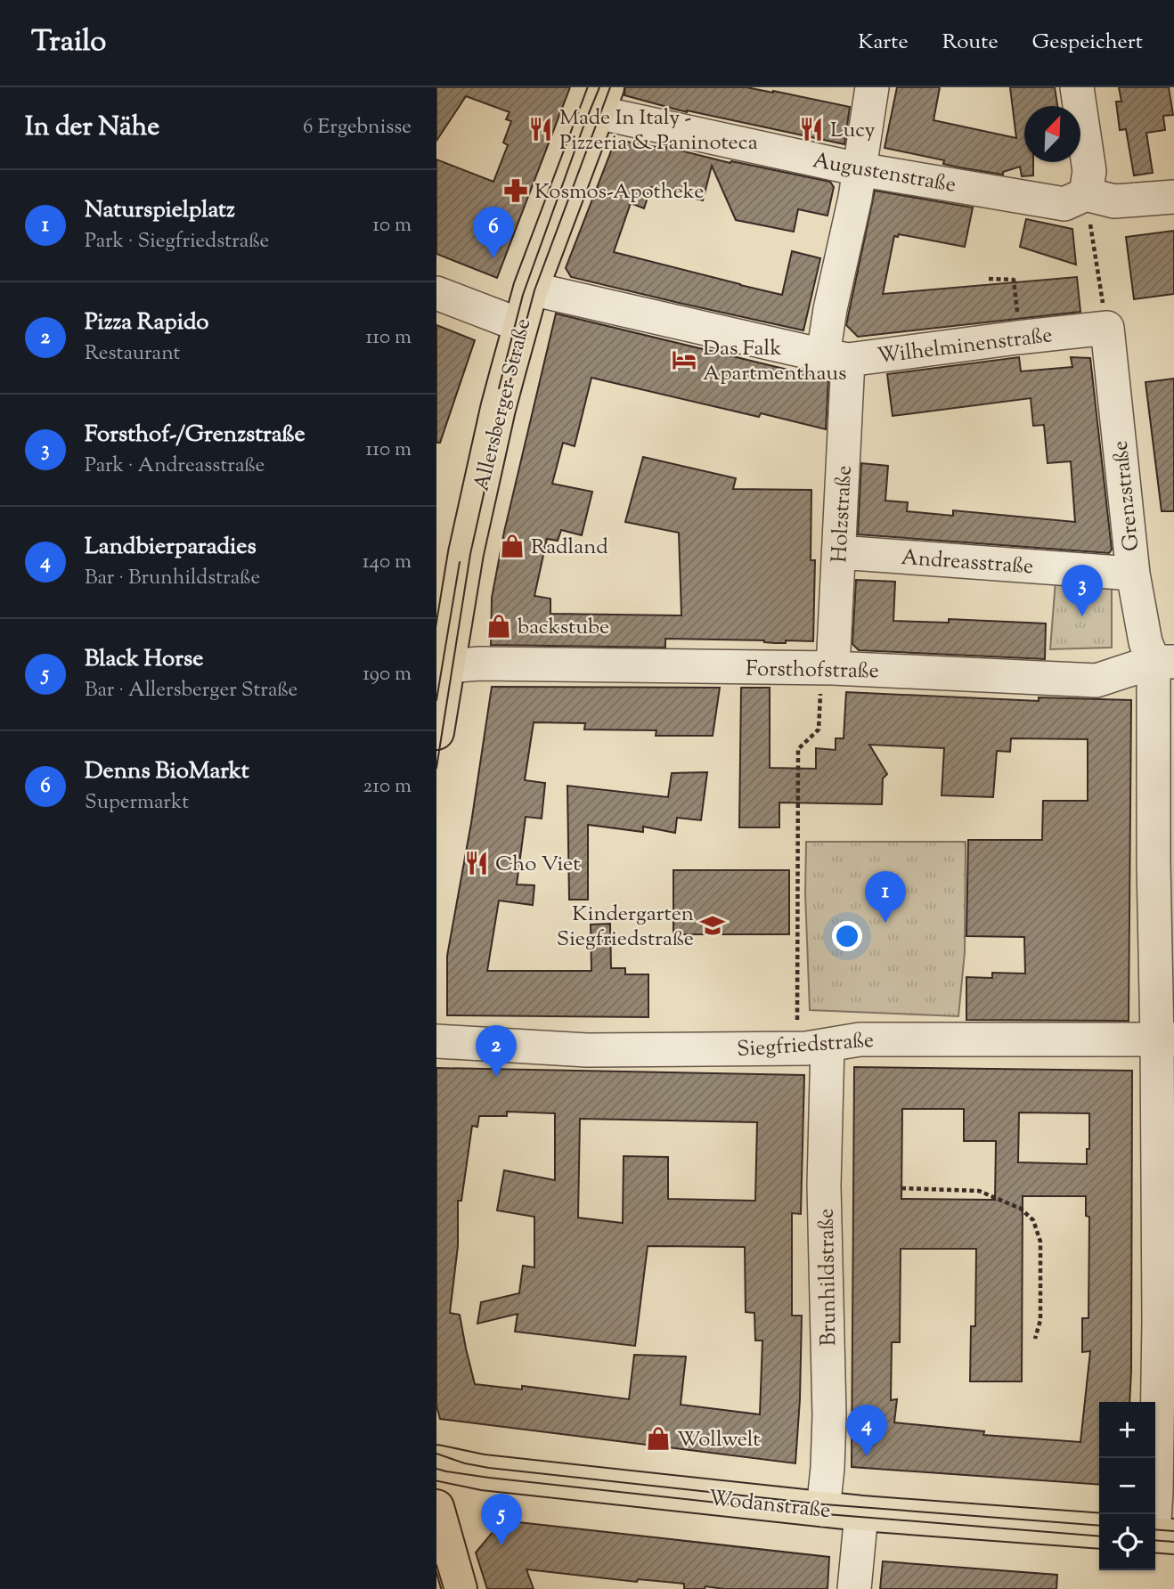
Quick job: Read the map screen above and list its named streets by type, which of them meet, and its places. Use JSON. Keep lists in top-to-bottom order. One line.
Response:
{"streets":{"main road":["Allersberger Straße","Wodanstraße"],"street":["Augustenstraße","Wilhelminenstraße","Grenzstraße","Holzstraße","Andreasstraße","Forsthofstraße","Siegfriedstraße","Brunhildstraße"]},"crossings":[["Augustenstraße","Allersberger Straße"],["Augustenstraße","Holzstraße"],["Wilhelminenstraße","Allersberger Straße"],["Wilhelminenstraße","Grenzstraße"],["Wilhelminenstraße","Holzstraße"],["Allersberger Straße","Forsthofstraße"],["Grenzstraße","Andreasstraße"],["Grenzstraße","Forsthofstraße"],["Grenzstraße","Siegfriedstraße"],["Holzstraße","Andreasstraße"],["Holzstraße","Forsthofstraße"],["Siegfriedstraße","Brunhildstraße"],["Brunhildstraße","Wodanstraße"]],"places":{"restaurant":["Made In Italy - Pizzeria & Paninoteca","Lucy","Cho Viet"],"pharmacy":["Kosmos-Apotheke"],"hotel":["Das Falk Apartmenthaus"],"shop":["Radland","backstube","Wollwelt"],"school or university":["Kindergarten Siegfriedstraße"]},"north":"top right","page":{"header":"Trailo","nav":["Karte","Route","Gespeichert"],"heading":["In der Nähe","6 Ergebnisse"],"list":[{"mark":"1","name":"Naturspielplatz","note":"Park · Siegfriedstraße","value":"10 m"},{"mark":"2","name":"Pizza Rapido","note":"Restaurant","value":"110 m"},{"mark":"3","name":"Forsthof-/Grenzstraße","note":"Park · Andreasstraße","value":"110 m"},{"mark":"4","name":"Landbierparadies","note":"Bar · Brunhildstraße","value":"140 m"},{"mark":"5","name":"Black Horse","note":"Bar · Allersberger Straße","value":"190 m"},{"mark":"6","name":"Denns BioMarkt","note":"Supermarkt","value":"210 m"}],"pins":["6","3","1","2","4","5"],"map_buttons":["+","−"]}}
